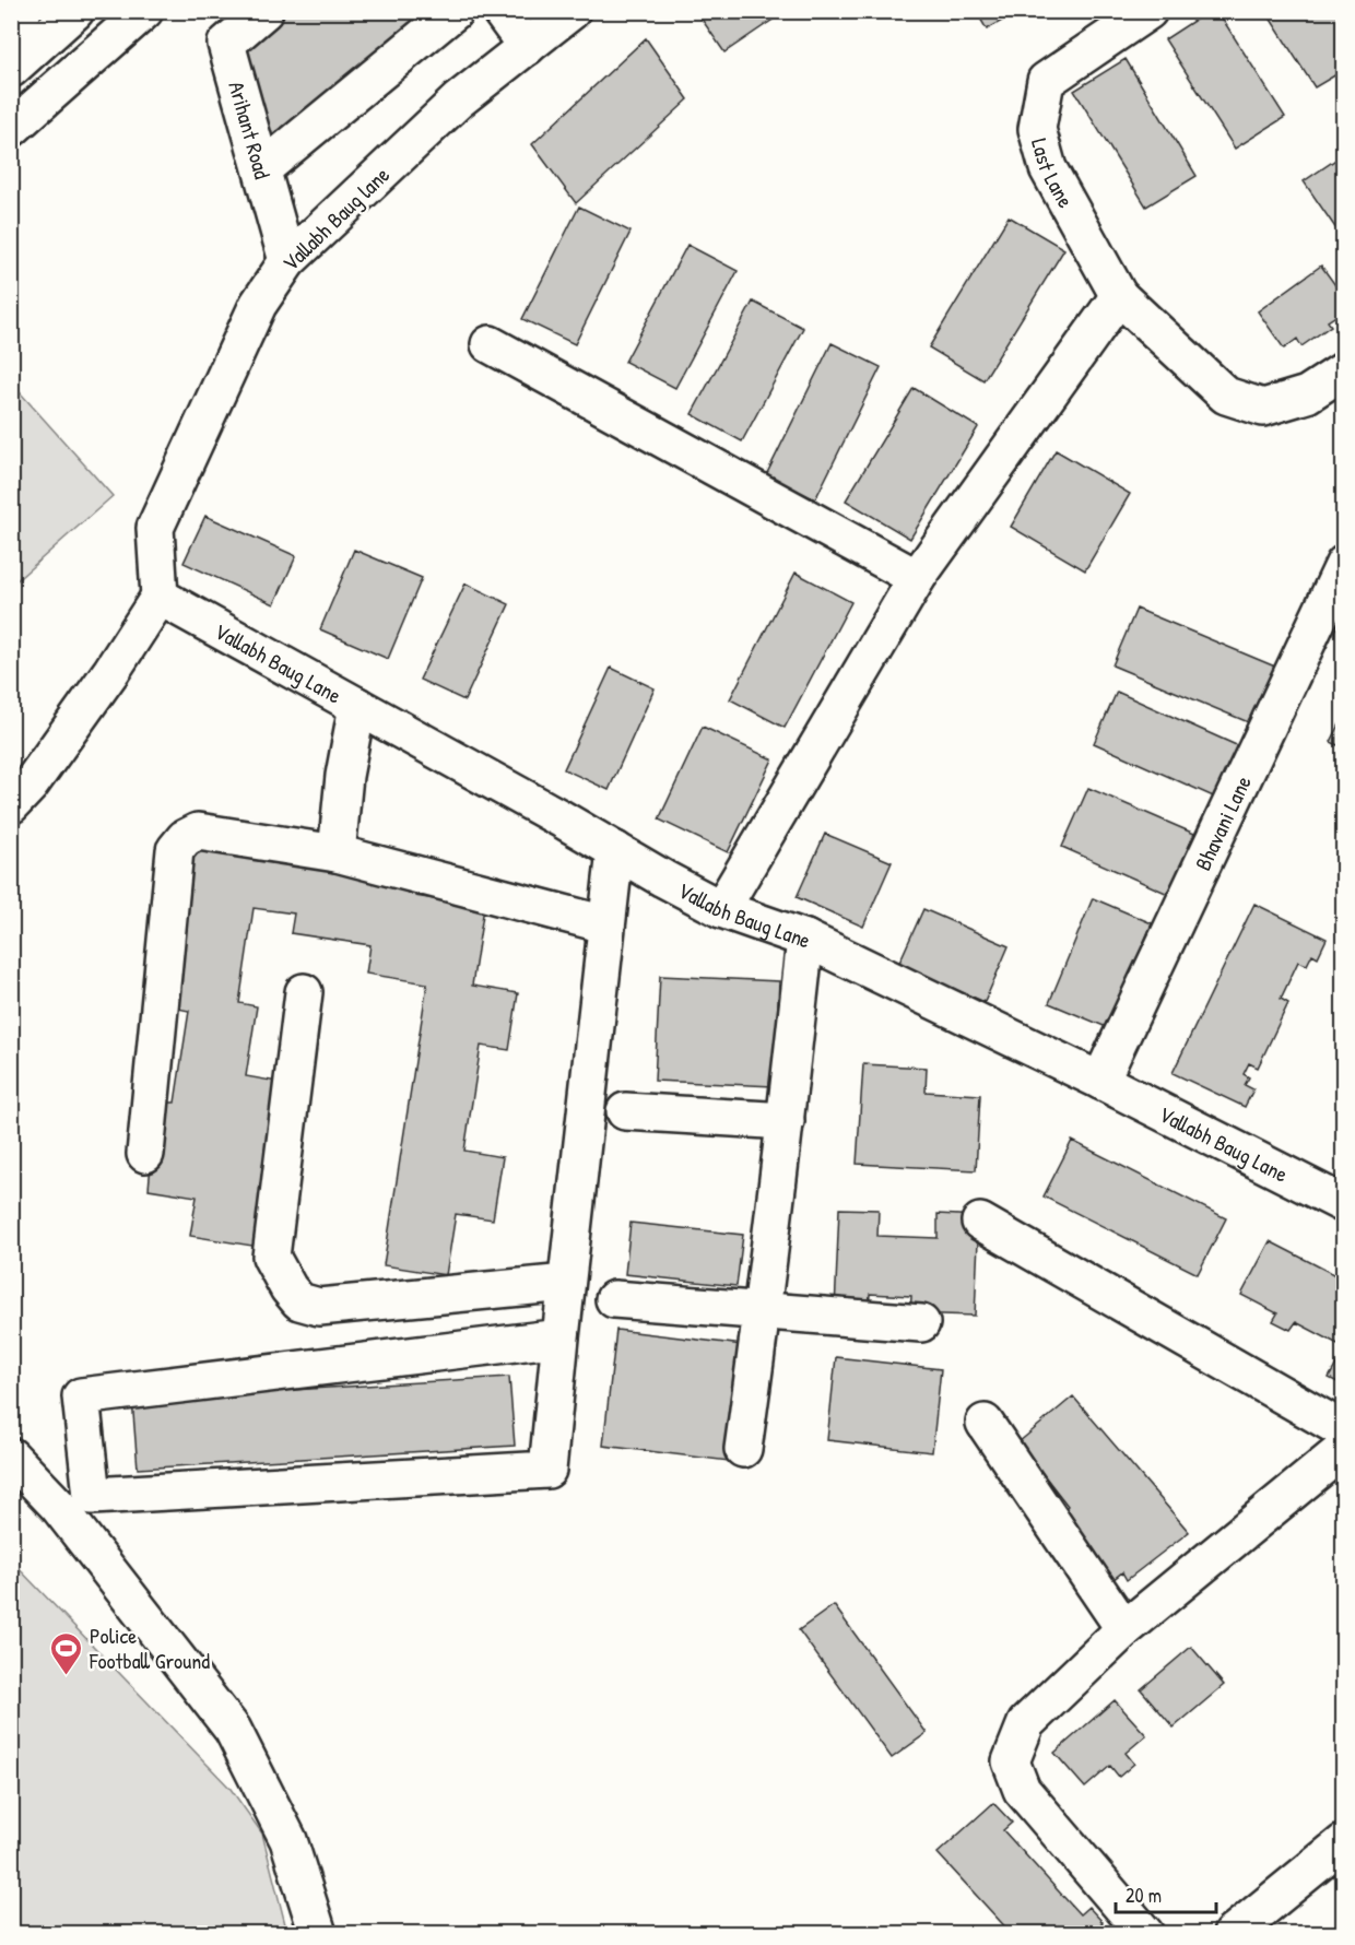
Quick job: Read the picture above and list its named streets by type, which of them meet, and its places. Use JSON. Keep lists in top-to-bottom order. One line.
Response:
{"streets":{"main road":["Arihant Road","Last Lane","Vallabh Baug lane","Vallabh Baug Lane","Bhavani Lane"]},"crossings":[["Arihant Road","Vallabh Baug lane"],["Vallabh Baug lane","Vallabh Baug Lane"],["Vallabh Baug Lane","Bhavani Lane"]],"places":{"sports":["Police Football Ground"]},"scale_bar":"20 m"}
